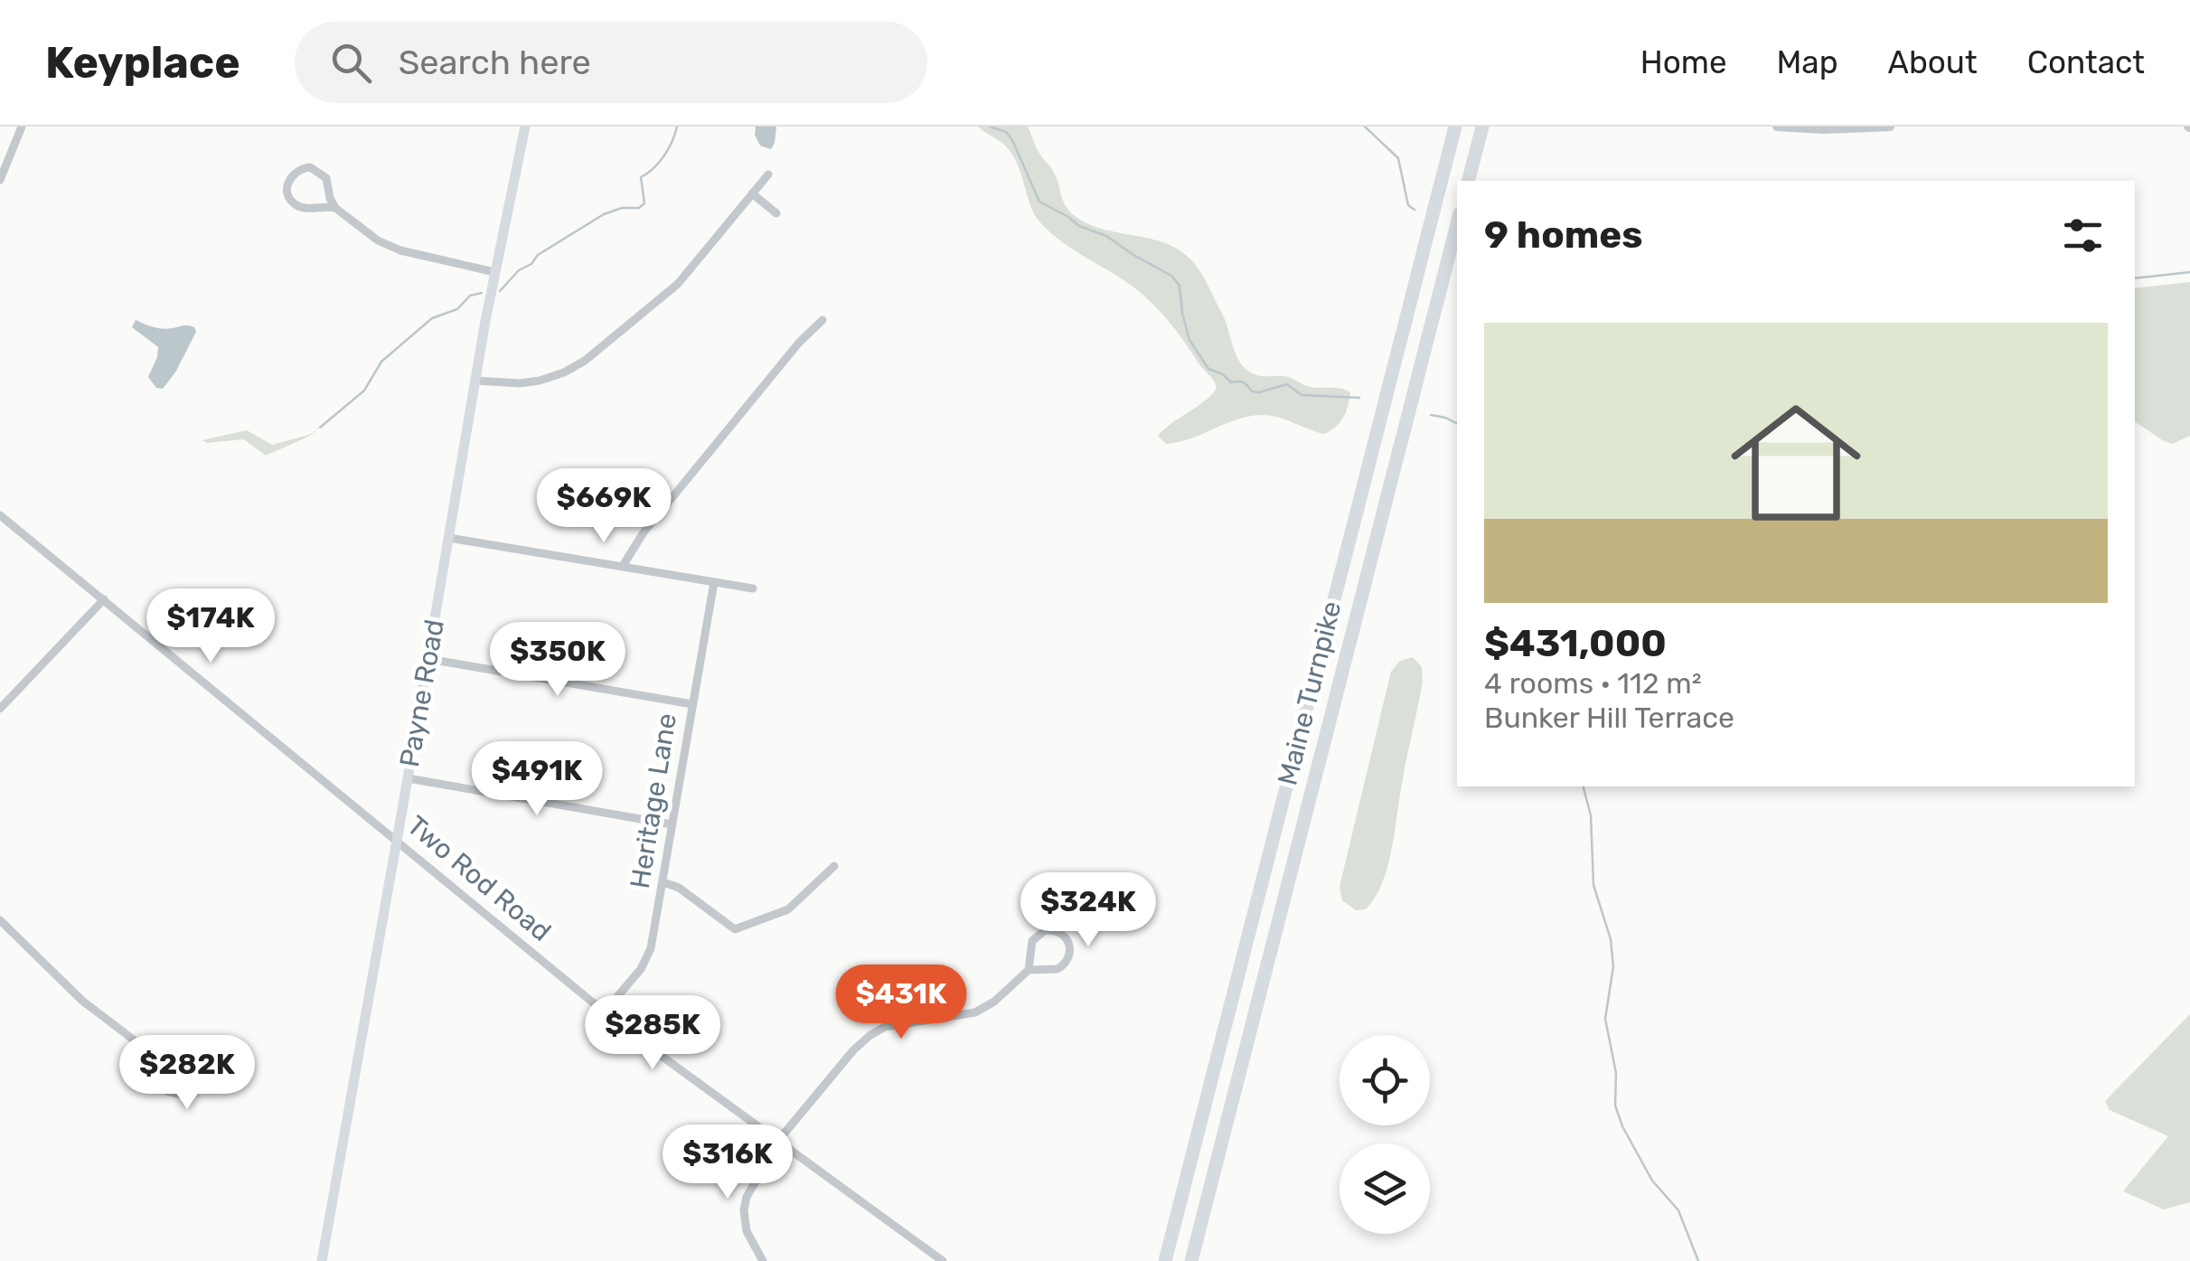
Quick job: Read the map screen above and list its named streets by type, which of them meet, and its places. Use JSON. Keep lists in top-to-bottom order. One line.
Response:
{"streets":{"highway":["Maine Turnpike"],"main road":["Payne Road"],"street":["Heritage Lane","Two Rod Road"]},"crossings":[["Payne Road","Two Rod Road"],["Heritage Lane","Two Rod Road"]],"page":{"header":"Keyplace","search":"Search here","nav":["Home","Map","About","Contact"],"heading":"9 homes","list":[{"name":"$431,000","note":"4 rooms · 112 m² · Bunker Hill Terrace"}],"price":["$669K","$174K","$350K","$491K","$324K","$431K","$285K","$282K","$316K"]}}
